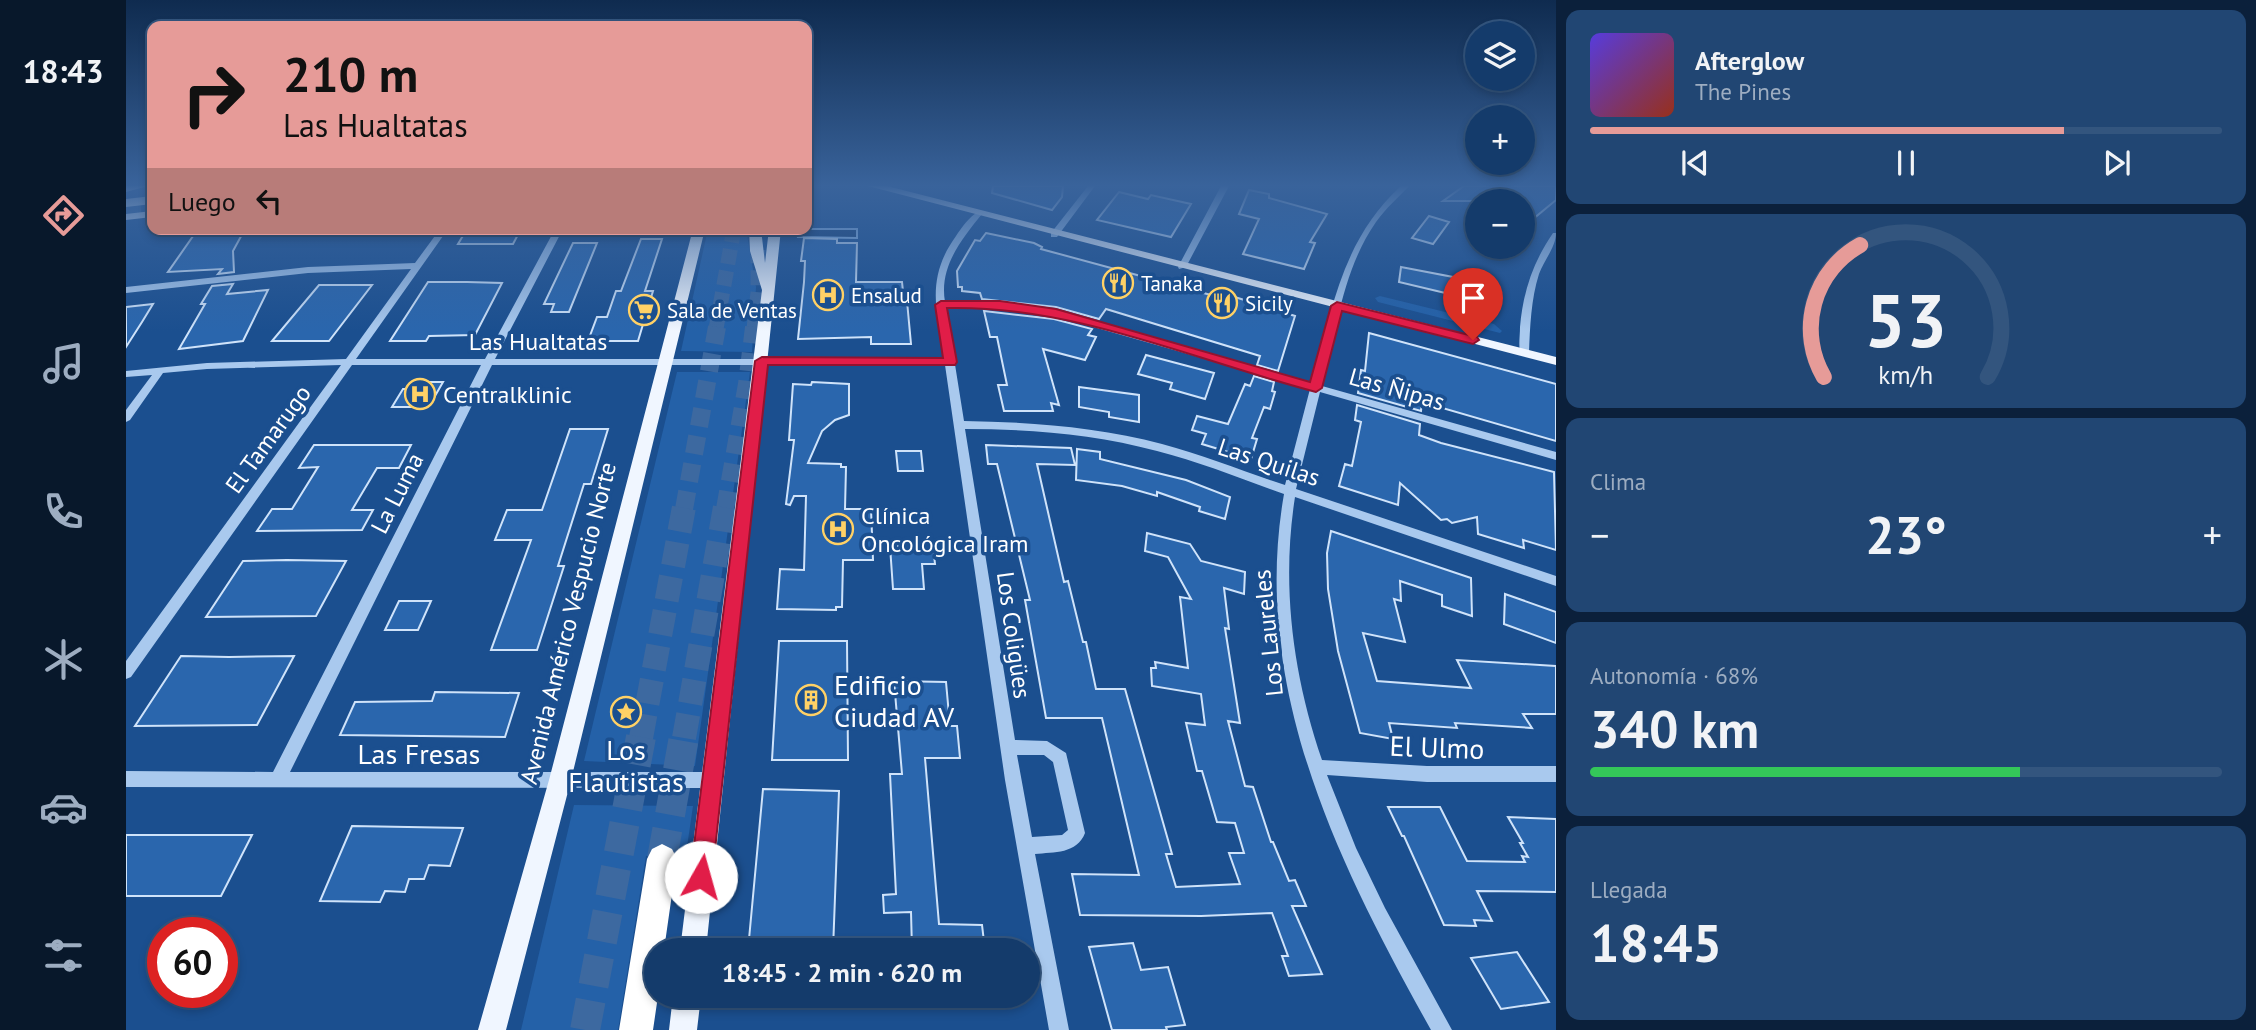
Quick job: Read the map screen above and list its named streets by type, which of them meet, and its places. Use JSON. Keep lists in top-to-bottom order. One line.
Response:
{"streets":{"main road":["Avenida Américo Vespucio Norte"],"street":["Las Hualtatas","Las Ñipas","El Tamarugo","Las Quilas","La Luma","Los Laureles","Los Coligües","El Ulmo","Las Fresas"]},"crossings":[["Las Hualtatas","El Tamarugo"],["Las Hualtatas","La Luma"],["Las Hualtatas","Avenida Américo Vespucio Norte"],["Las Hualtatas","Los Coligües"],["Las Ñipas","Los Laureles"],["Las Ñipas","Los Coligües"],["Las Quilas","Los Laureles"],["Las Quilas","Los Coligües"],["La Luma","Las Fresas"],["Avenida Américo Vespucio Norte","Las Fresas"],["Los Laureles","El Ulmo"]],"places":{"restaurant":["Tanaka","Sicily"],"hospital":["Ensalud","Centralklinic","Clínica Oncológica Iram"],"supermarket":["Sala de Ventas"],"building":["Edificio Ciudad AV"],"place":["Los Flautistas"]},"page":{"tabs":"18:43","map_buttons":["+","−"],"turn":["210 m","Las Hualtatas"],"song":["Afterglow","The Pines"],"then":"Luego","tile":["Clima",["Autonomía · 68%","340 km"],["Llegada","18:45"]],"heat":["−","23°","+"],"limit":"60","trip":"18:45 · 2 min · 620 m","gauge":["53","km/h"]}}
